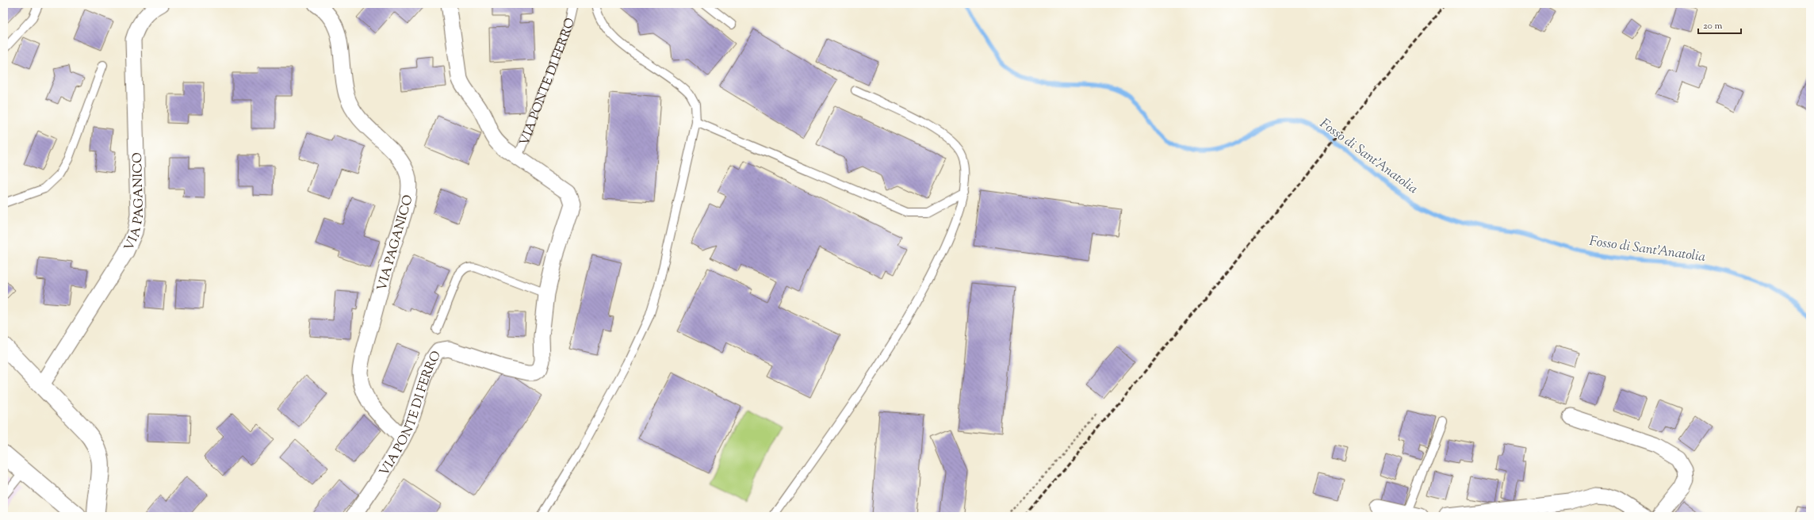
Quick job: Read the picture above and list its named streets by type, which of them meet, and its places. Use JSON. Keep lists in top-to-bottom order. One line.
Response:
{"streets":{"street":["VIA PONTE DI FERRO","VIA PAGANICO"]},"crossings":[["VIA PONTE DI FERRO","VIA PAGANICO"]],"water":["Fosso di Sant'Anatolia"],"scale_bar":"20 m"}
